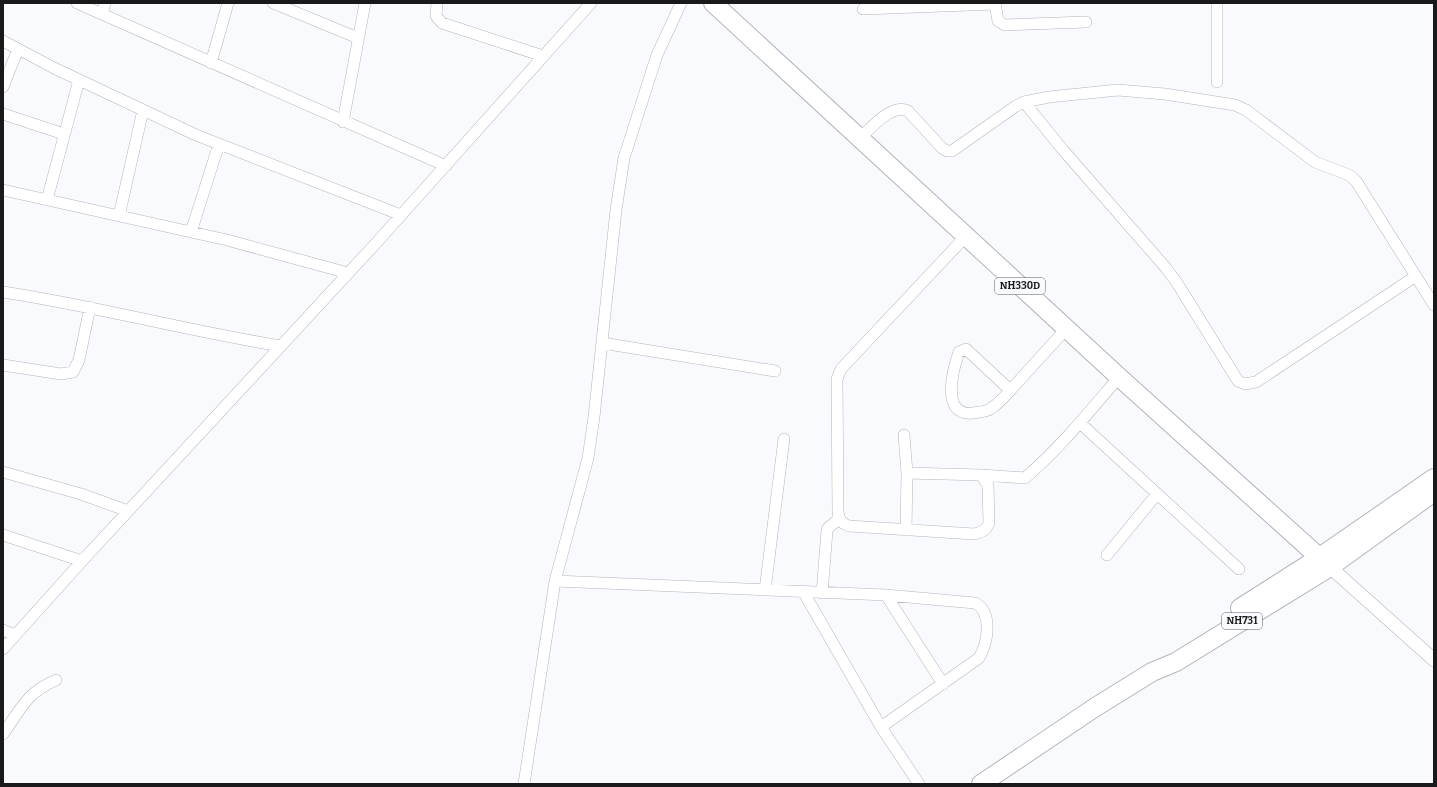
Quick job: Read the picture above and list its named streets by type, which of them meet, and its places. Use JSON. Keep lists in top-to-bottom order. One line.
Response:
{"streets":{"highway":["NH330D","NH731"]},"crossings":[["NH330D","NH731"]]}
